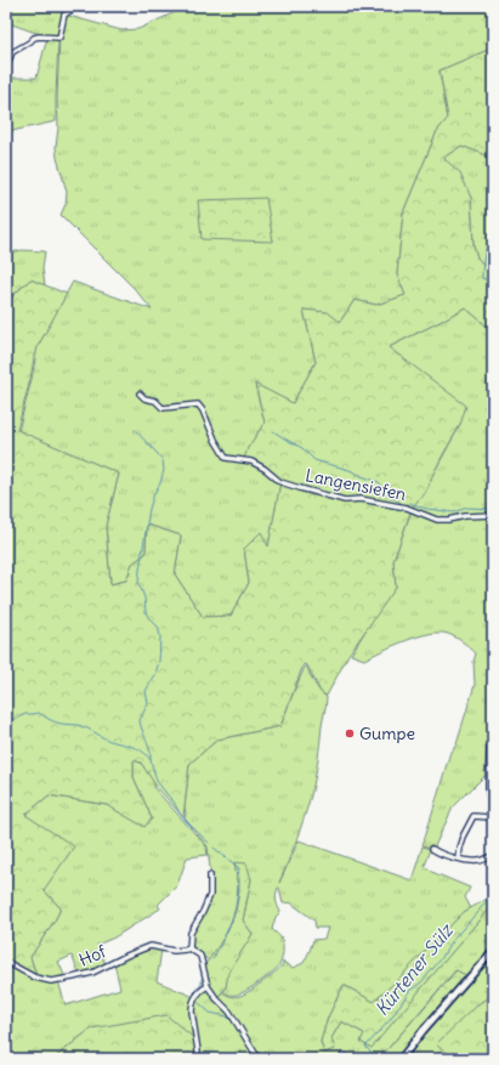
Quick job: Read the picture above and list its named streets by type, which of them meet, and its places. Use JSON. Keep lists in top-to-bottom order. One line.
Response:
{"streets":{"street":["Langensiefen","Hof"]},"water":["Kürtener Sülz"],"places":["Gumpe"]}
